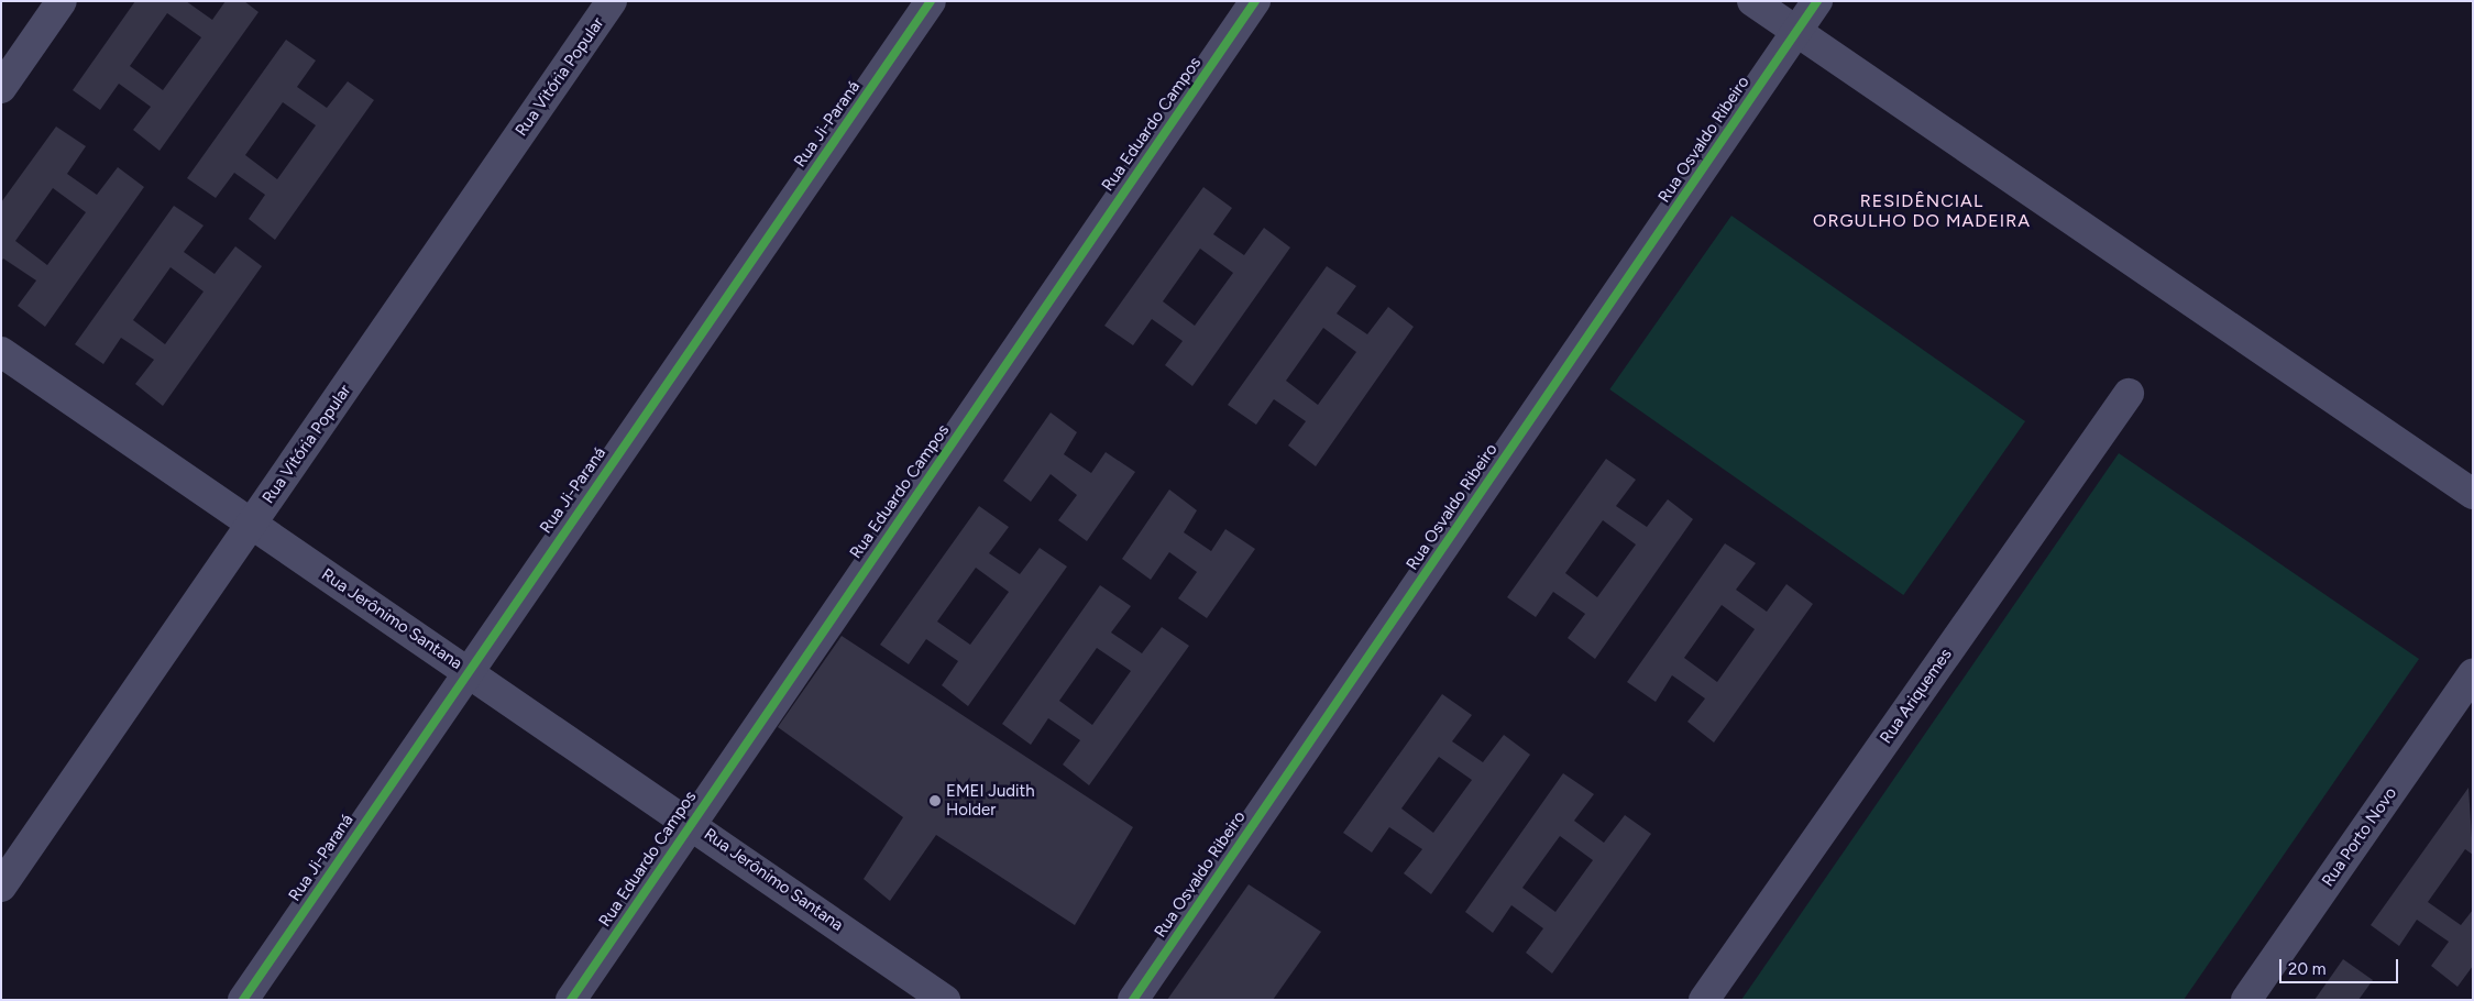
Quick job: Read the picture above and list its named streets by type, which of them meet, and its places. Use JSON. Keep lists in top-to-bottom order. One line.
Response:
{"streets":{"street":["Rua Vitória Popular","Rua Ji-Paraná","Rua Eduardo Campos","Rua Osvaldo Ribeiro","Rua Jerônimo Santana","Rua Ariquemes","Rua Porto Novo"]},"crossings":[["Rua Vitória Popular","Rua Jerônimo Santana"],["Rua Ji-Paraná","Rua Jerônimo Santana"],["Rua Eduardo Campos","Rua Jerônimo Santana"]],"districts":["RESIDÊNCIAL ORGULHO DO MADEIRA"],"places":["EMEI Judith Holder"],"scale_bar":"20 m"}
